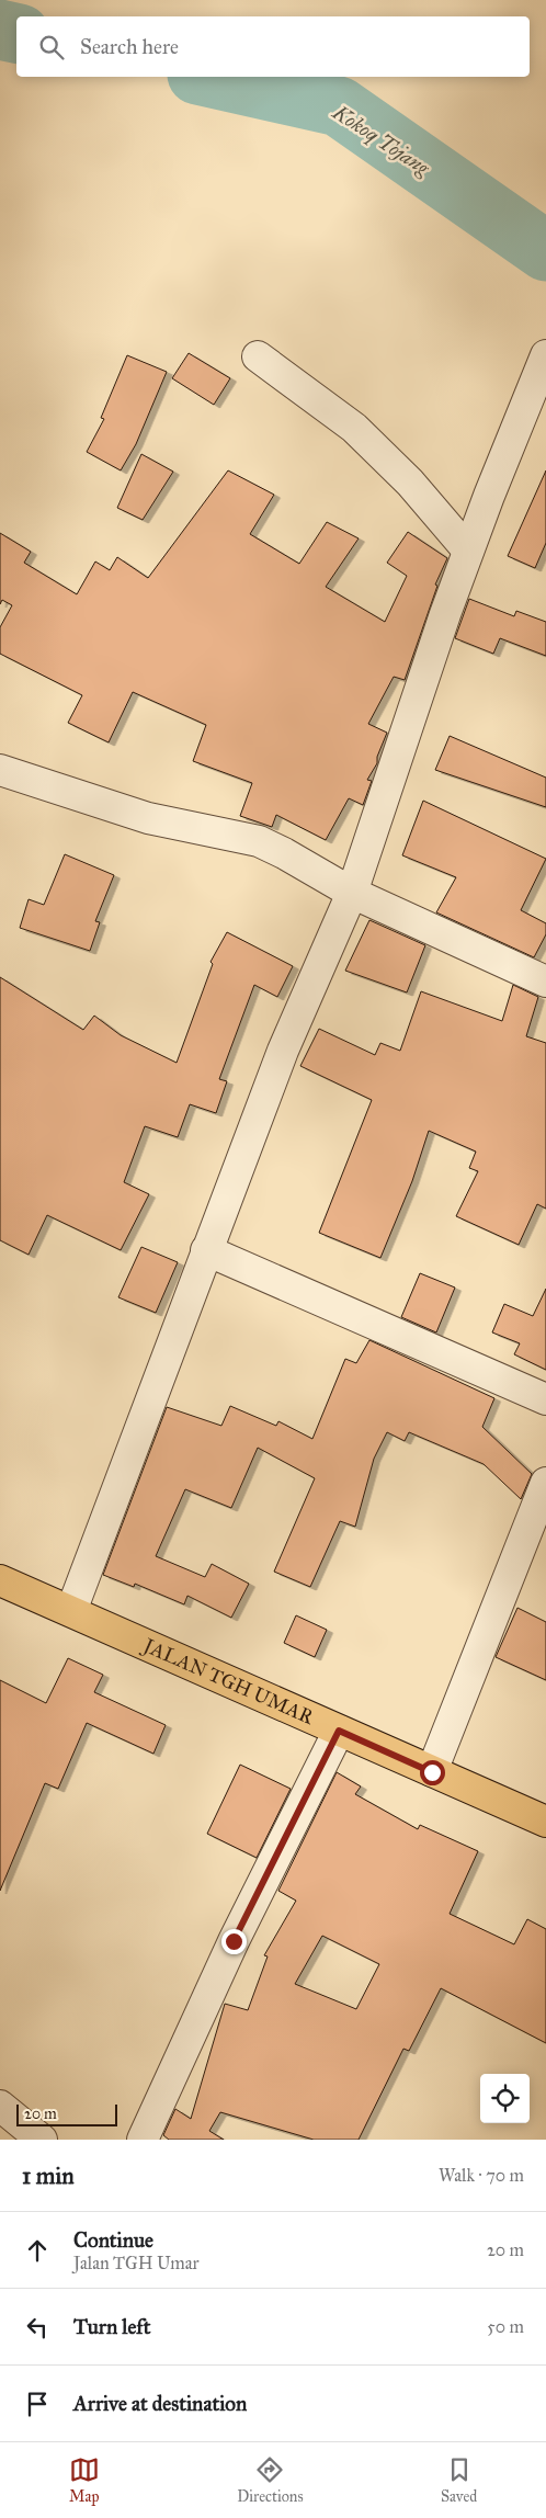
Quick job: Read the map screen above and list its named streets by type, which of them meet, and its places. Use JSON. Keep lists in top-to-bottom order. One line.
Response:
{"streets":{"main road":["JALAN TGH UMAR"]},"water":["Kokoq Tojang"],"scale_bar":"20 m","page":{"search":"Search here","scale":"20 m","heading":["1 min","Walk · 70 m"],"list":[["Continue","Jalan TGH Umar","20 m"],["Turn left","50 m"],"Arrive at destination"],"nav":["Map","Directions","Saved"]}}
